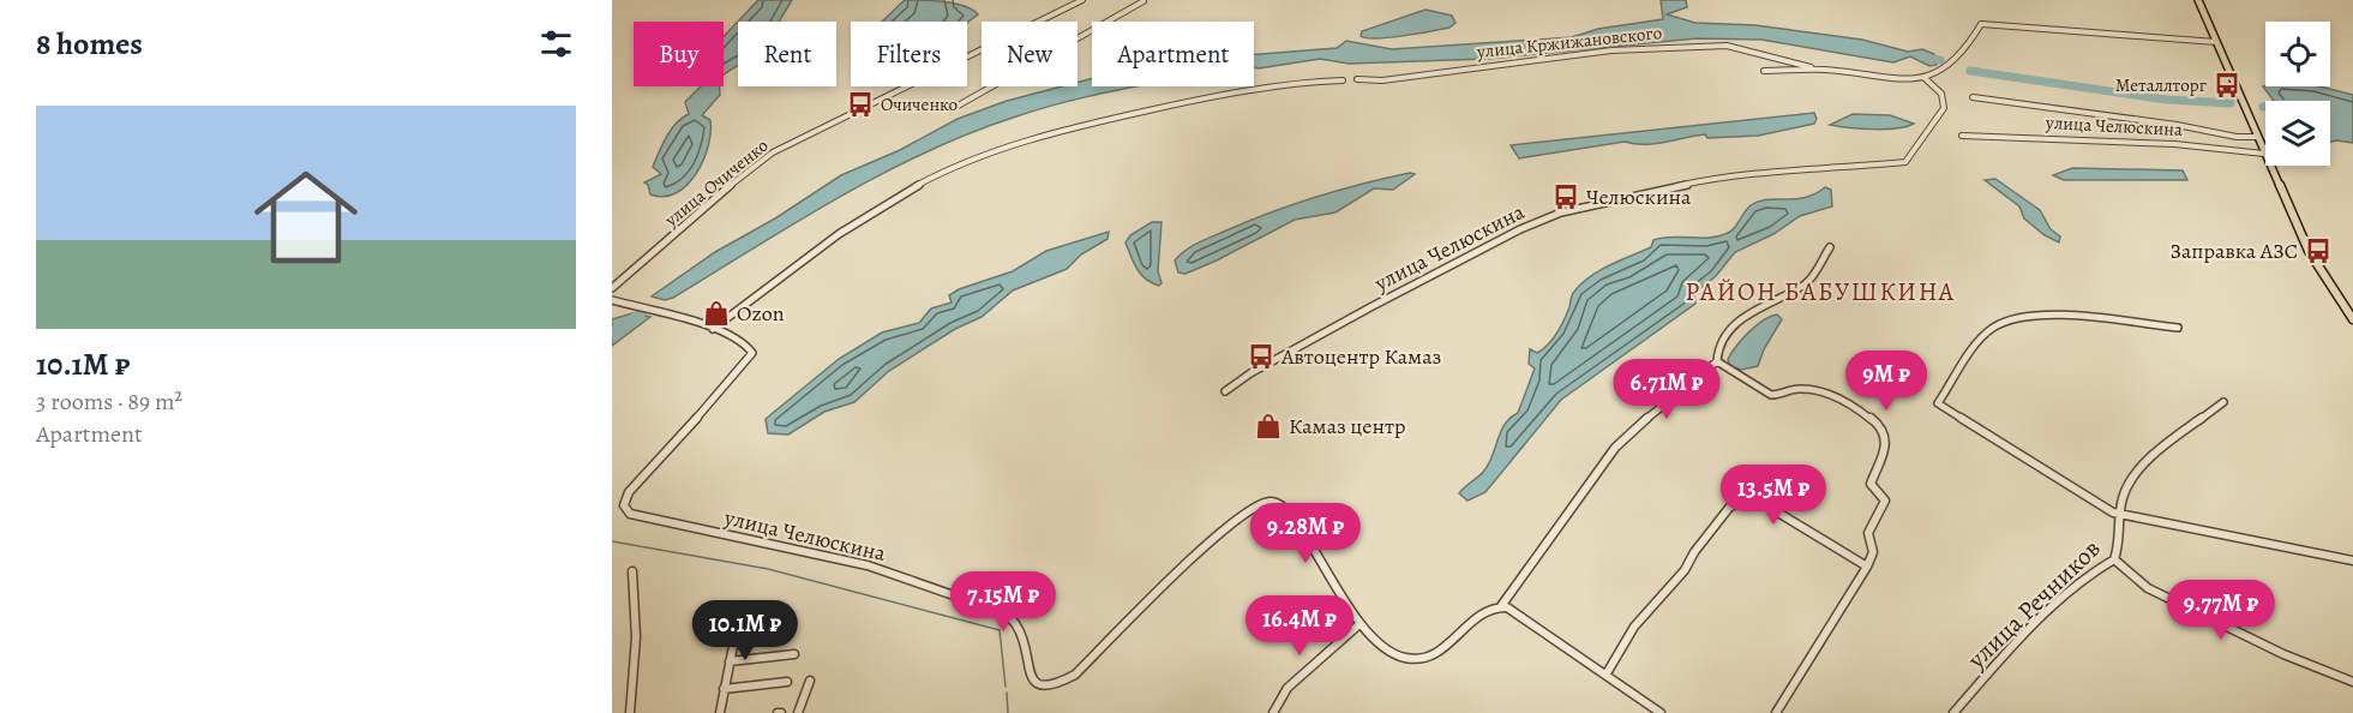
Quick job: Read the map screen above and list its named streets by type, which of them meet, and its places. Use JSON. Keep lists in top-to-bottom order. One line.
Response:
{"streets":{"street":["улица Кржижановского","улица Челюскина","улица Очиченко","улица Речников"]},"crossings":[["улица Кржижановского","улица Челюскина"]],"districts":["РАЙОН БАБУШКИНА"],"places":{"bus stop":["Металлторг","Очиченко","Челюскина","Заправка АЗС","Автоцентр Камаз"],"shop":["Ozon","Камаз центр"]},"page":{"heading":"8 homes","chip":["Buy","Rent","Filters","New","Apartment"],"list":[{"name":"10.1M ₽","note":"3 rooms · 89 m² · Apartment"}],"price":["9M ₽","6.71M ₽","13.5M ₽","9.28M ₽","7.15M ₽","9.77M ₽","16.4M ₽","10.1M ₽"]}}
